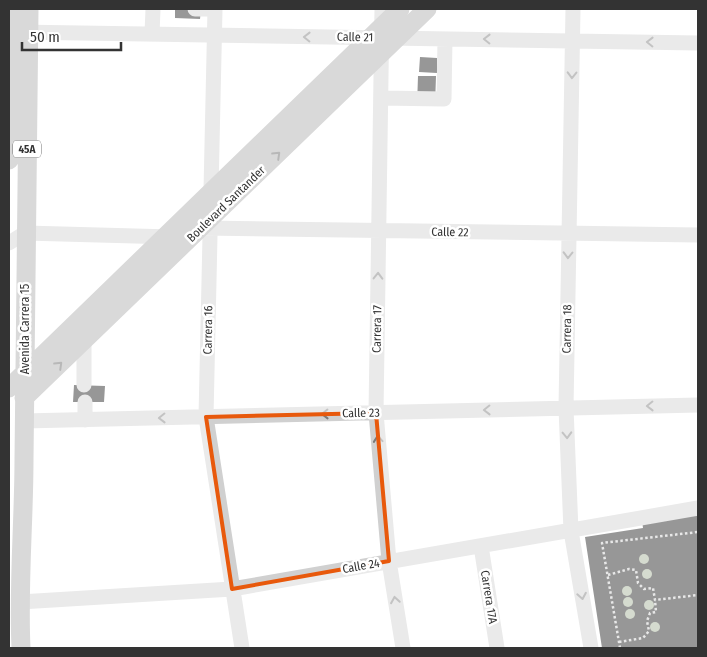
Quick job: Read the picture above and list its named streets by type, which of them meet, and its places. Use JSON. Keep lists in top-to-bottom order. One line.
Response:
{"streets":{"main road":["45A","Boulevard Santander","Avenida Carrera 15"],"street":["Calle 21","Calle 22","Carrera 17","Carrera 18","Carrera 16","Calle 23","Calle 24","Carrera 17A"]},"crossings":[["Calle 21","Boulevard Santander"],["Calle 21","Avenida Carrera 15"],["Calle 21","Carrera 17"],["Calle 21","Carrera 18"],["Calle 21","Carrera 16"],["Boulevard Santander","Calle 22"],["Boulevard Santander","Avenida Carrera 15"],["Boulevard Santander","Carrera 17"],["Boulevard Santander","Carrera 16"],["Calle 22","Avenida Carrera 15"],["Calle 22","Carrera 17"],["Calle 22","Carrera 18"],["Calle 22","Carrera 16"],["Avenida Carrera 15","Calle 23"],["Avenida Carrera 15","Calle 24"],["Carrera 17","Calle 23"],["Carrera 17","Calle 24"],["Carrera 18","Calle 23"],["Carrera 18","Calle 24"],["Carrera 16","Calle 23"],["Carrera 16","Calle 24"],["Calle 24","Carrera 17A"]],"one_way":["Calle 21","Carrera 17","Carrera 18","Calle 23"],"scale_bar":"50 m"}
